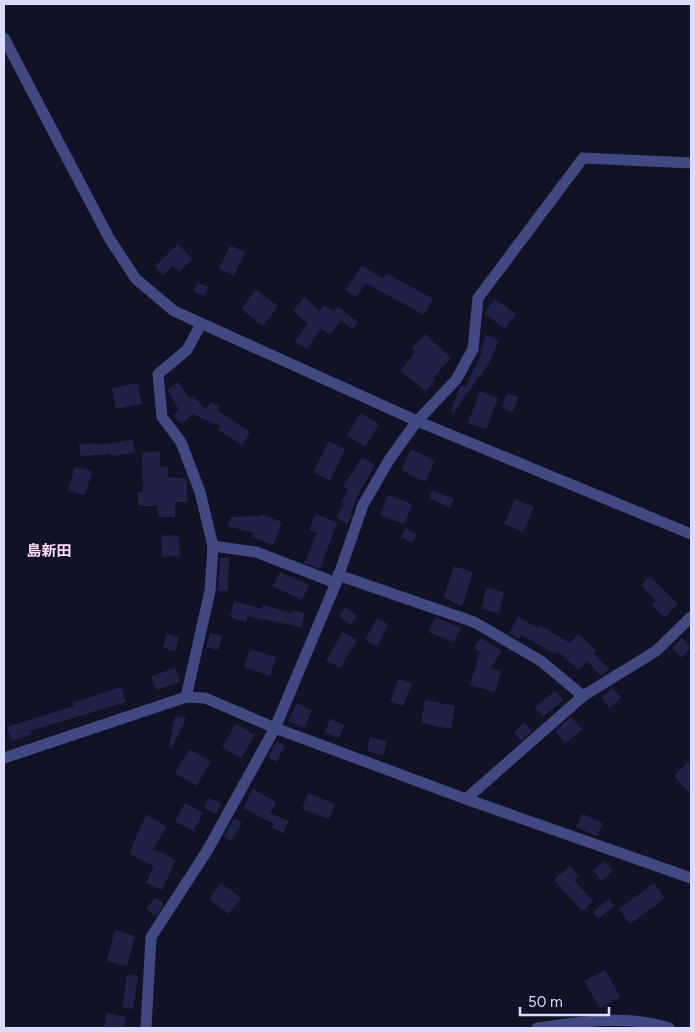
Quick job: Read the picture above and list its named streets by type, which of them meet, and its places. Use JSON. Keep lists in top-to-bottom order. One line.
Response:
{"districts":["島新田"],"scale_bar":"50 m"}
